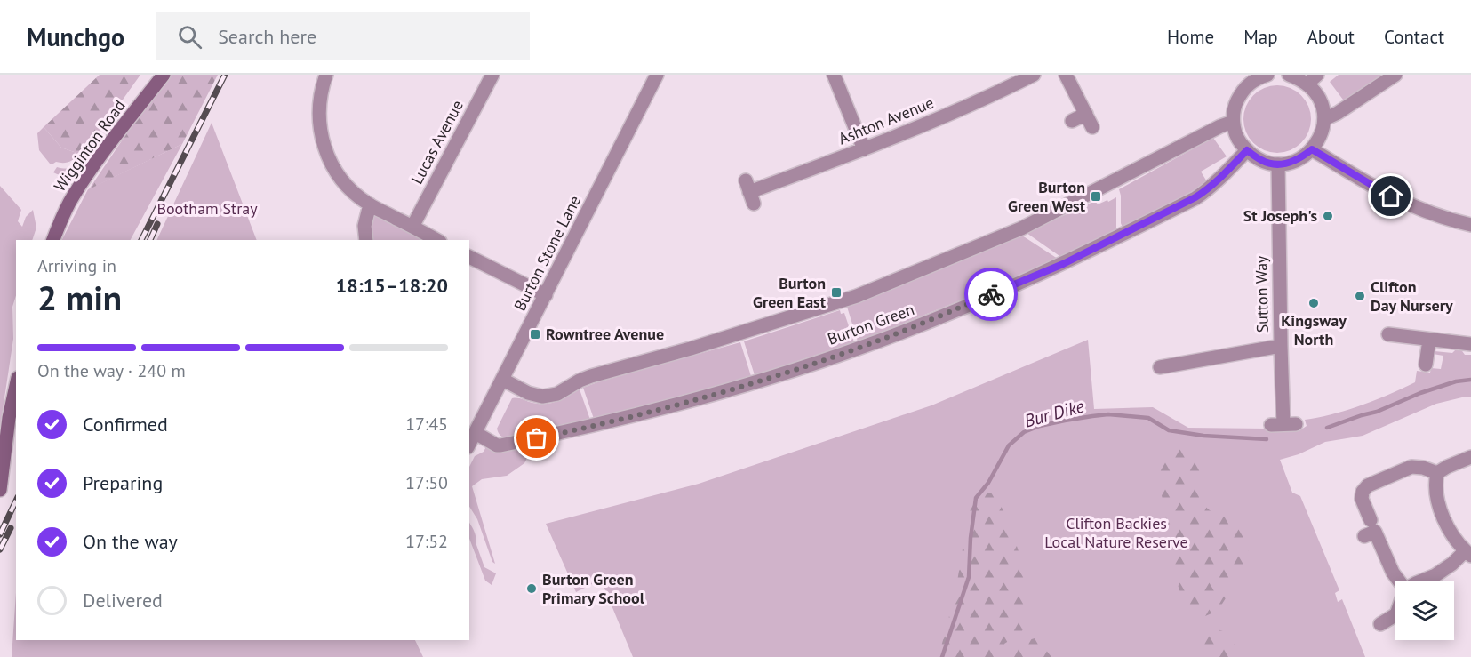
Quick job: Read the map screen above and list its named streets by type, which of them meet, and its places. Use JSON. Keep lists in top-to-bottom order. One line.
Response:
{"streets":{"main road":["Wigginton Road"],"street":["Ashton Avenue","Lucas Avenue","Burton Stone Lane","Sutton Way","Burton Green"]},"crossings":[["Burton Stone Lane","Burton Green"]],"water":["Bur Dike"],"parks":["Bootham Stray","Clifton Backies Local Nature Reserve"],"places":{"transit":["Burton Green West","Burton Green East","Rowntree Avenue"],"other":["St Joseph's","Clifton Day Nursery","Kingsway North","Burton Green Primary School"]},"page":{"header":"Munchgo","search":"Search here","nav":["Home","Map","About","Contact"],"heading":["2 min","Arriving in","18:15–18:20"],"bar":"On the way · 240 m","list":[["Confirmed","17:45"],["Preparing","17:50"],["On the way","17:52"],"Delivered"]}}
